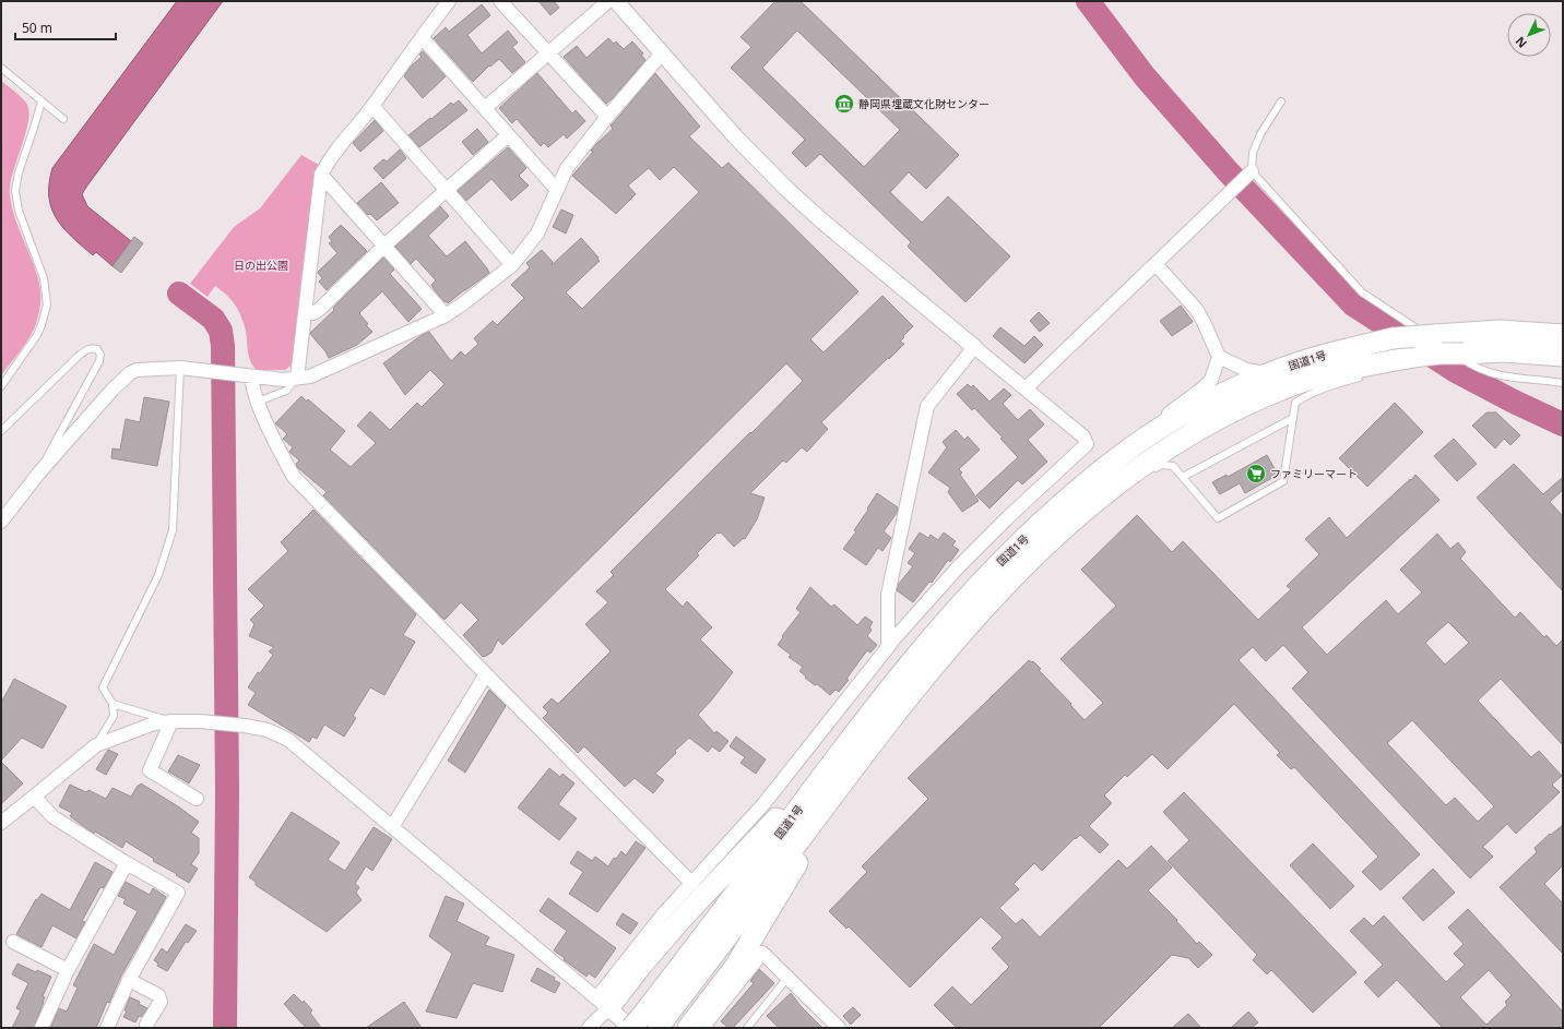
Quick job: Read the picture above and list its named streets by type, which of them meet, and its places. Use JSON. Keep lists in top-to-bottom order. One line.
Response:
{"streets":{"highway":["国道1号"]},"parks":["日の出公園"],"places":{"museum":["静岡県埋蔵文化財センター"],"supermarket":["ファミリーマート"]},"scale_bar":"50 m","north":"bottom left"}
